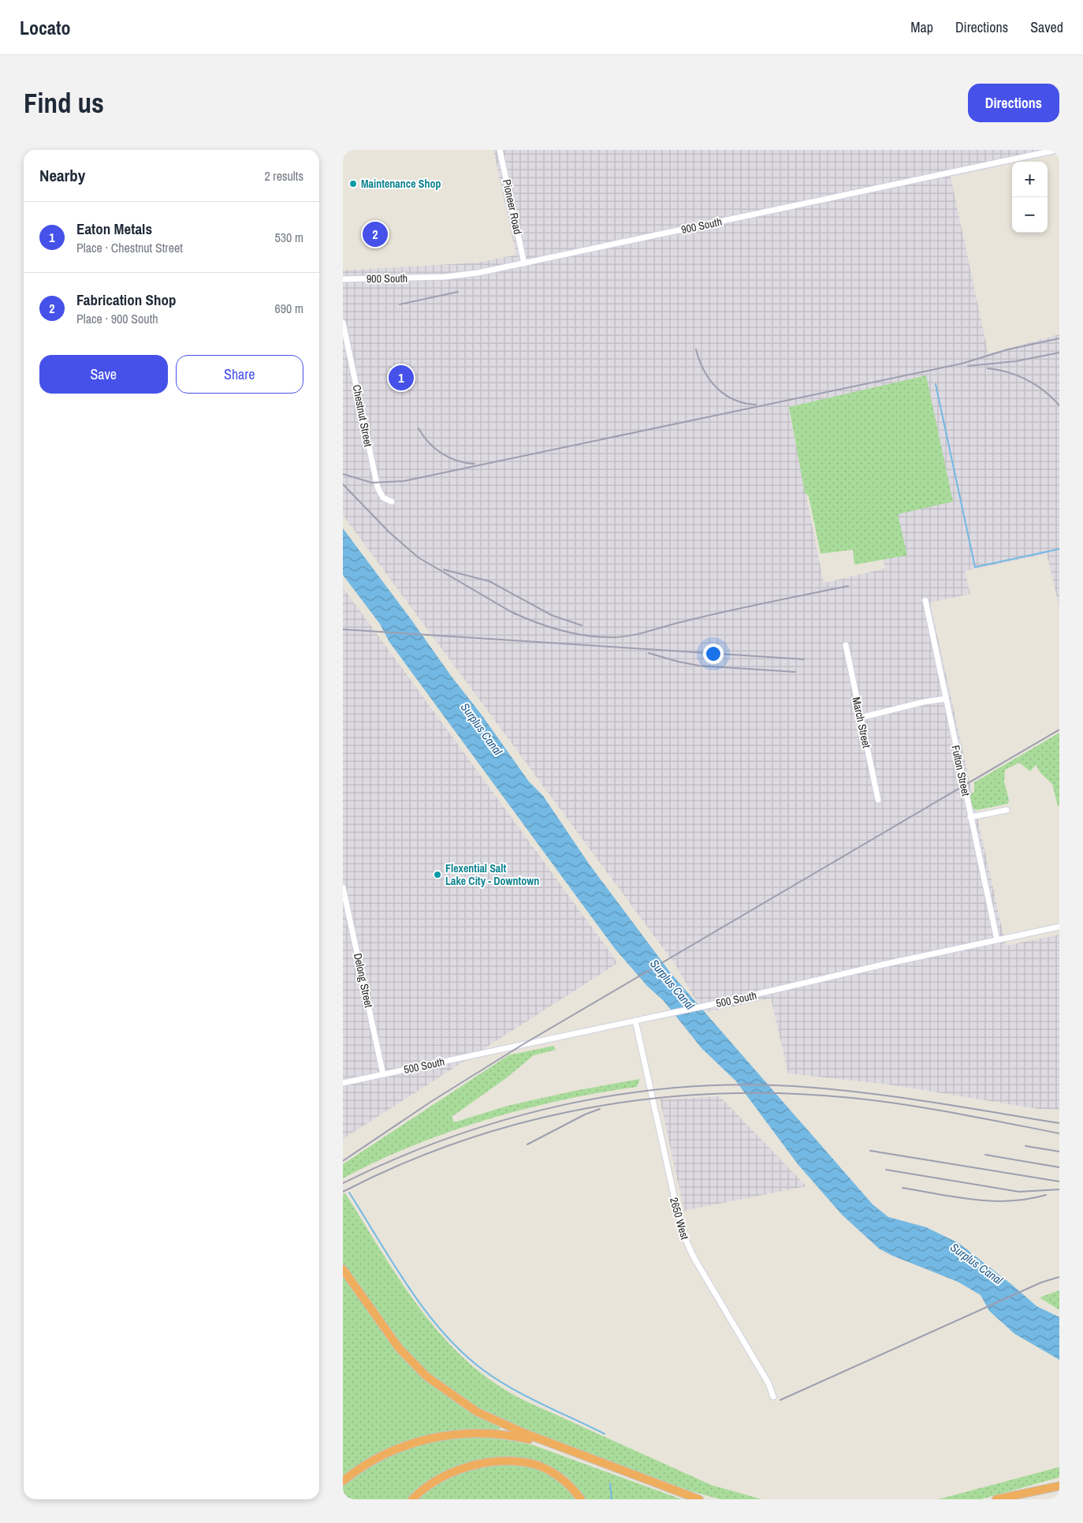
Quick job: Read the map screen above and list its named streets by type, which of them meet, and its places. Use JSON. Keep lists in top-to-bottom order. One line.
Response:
{"streets":{"street":["Pioneer Road","900 South","Chestnut Street","March Street","Fulton Street","Delong Street","500 South","2650 West"]},"crossings":[["Pioneer Road","900 South"],["Fulton Street","500 South"],["Delong Street","500 South"],["500 South","2650 West"]],"water":["Surplus Canal"],"places":["Maintenance Shop","Flexential Salt Lake City - Downtown"],"page":{"header":"Locato","nav":["Map","Directions","Saved"],"buttons":["Directions",["Save","Share"]],"title":"Find us","heading":["Nearby","2 results"],"map_buttons":["+","−"],"list":[{"mark":"1","name":"Eaton Metals","note":"Place · Chestnut Street","value":"530 m"},{"mark":"2","name":"Fabrication Shop","note":"Place · 900 South","value":"690 m"}],"pins":["2","1"]}}
